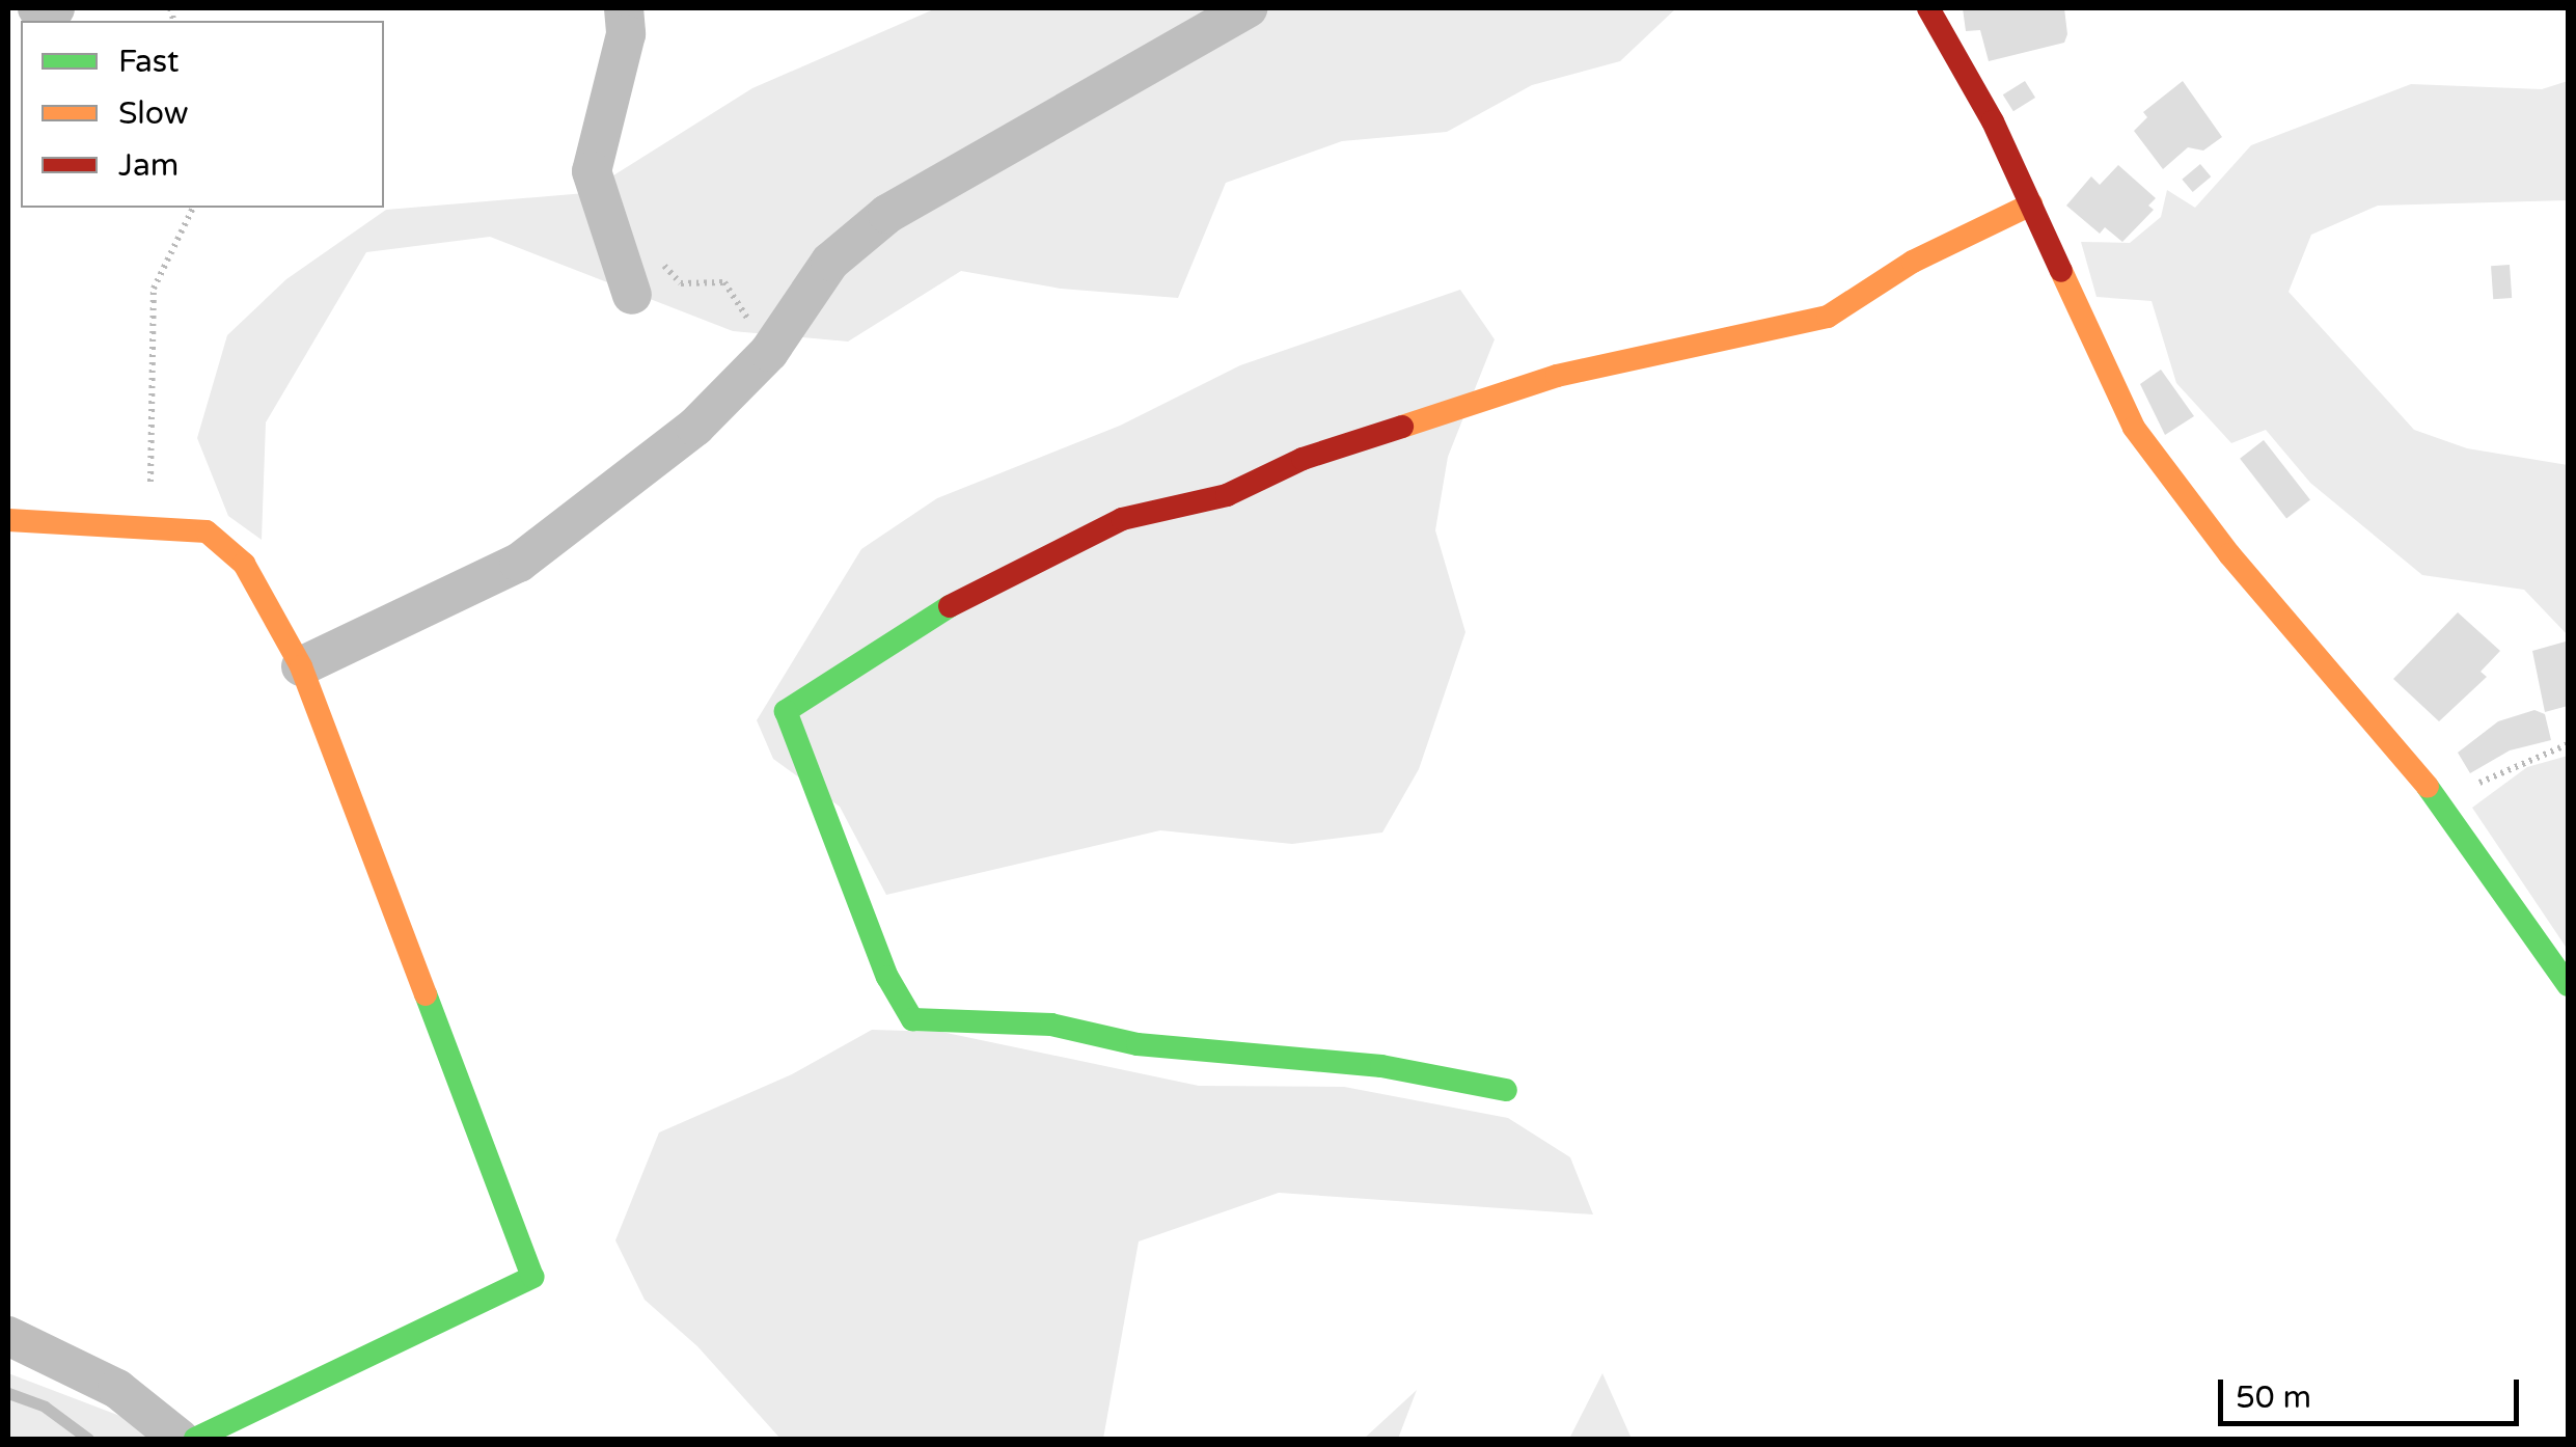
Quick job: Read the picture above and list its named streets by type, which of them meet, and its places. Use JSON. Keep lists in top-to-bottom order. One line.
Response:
{"legend":["Fast","Slow","Jam"],"scale_bar":"50 m"}
